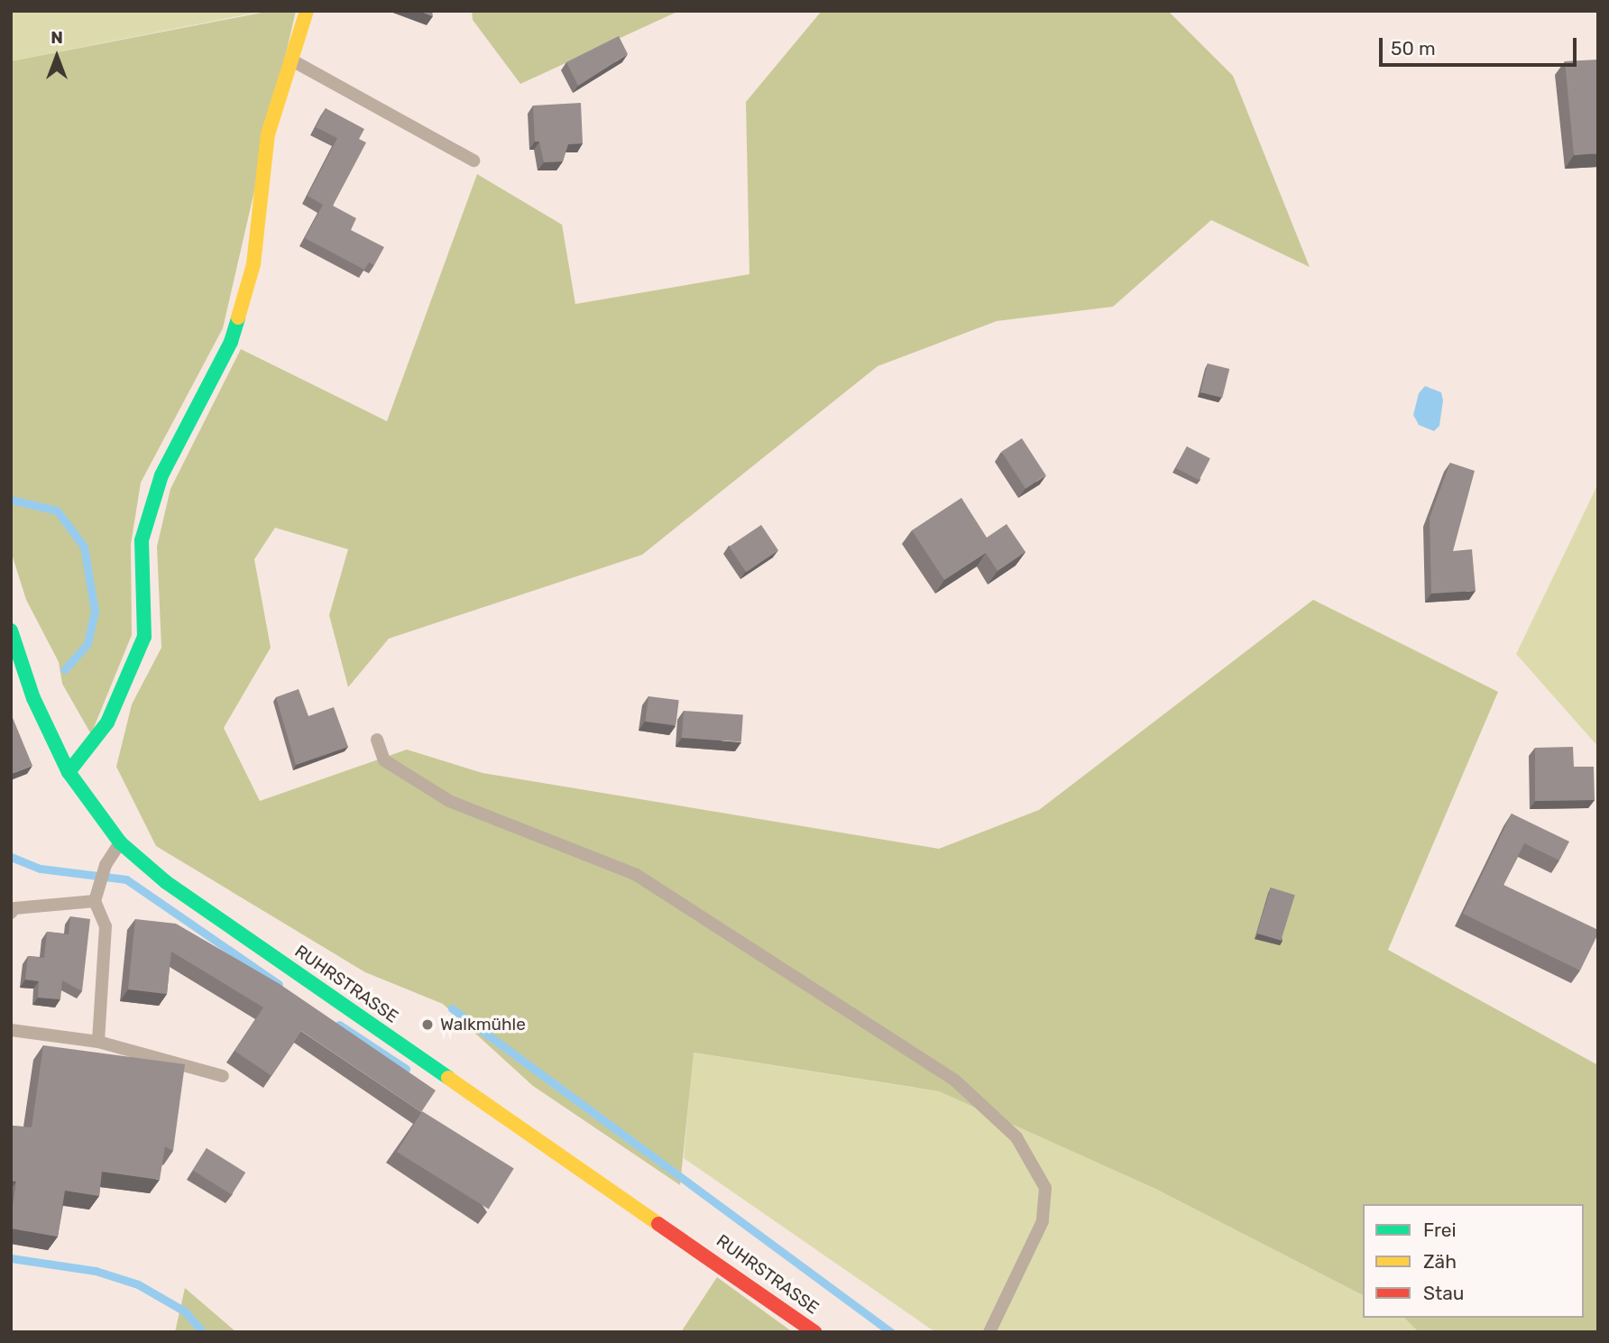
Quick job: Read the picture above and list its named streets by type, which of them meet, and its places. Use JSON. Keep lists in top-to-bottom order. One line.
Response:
{"streets":{"main road":["RUHRSTRASSE"]},"places":["Walkmühle"],"legend":["Frei","Zäh","Stau"],"scale_bar":"50 m","north":"top"}
